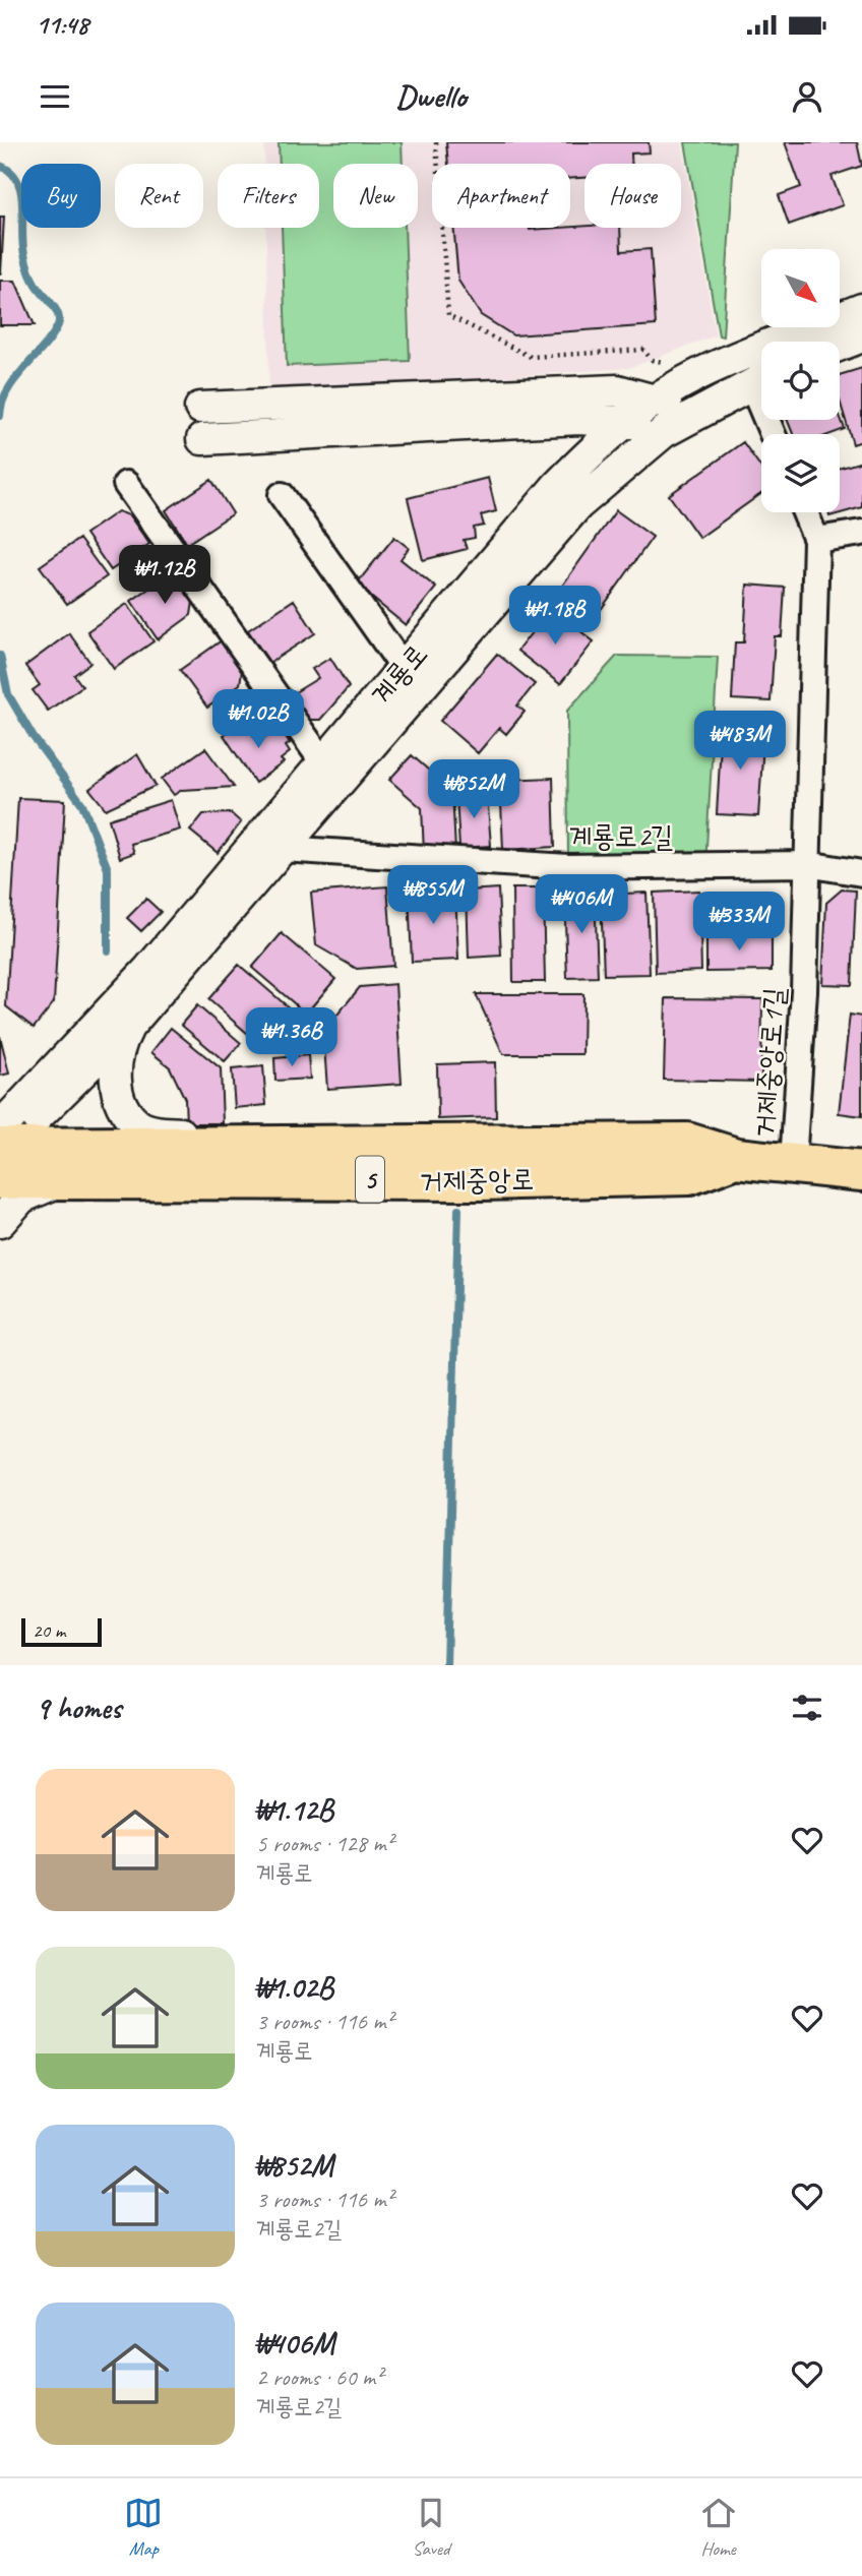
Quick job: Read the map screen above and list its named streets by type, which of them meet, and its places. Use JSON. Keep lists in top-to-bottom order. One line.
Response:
{"streets":{"main road":["5","거제중앙로"],"street":["계룡로","계룡로2길","거제중앙로1길"]},"crossings":[["계룡로","계룡로2길"],["계룡로","거제중앙로"],["계룡로2길","거제중앙로1길"],["거제중앙로1길","거제중앙로"]],"scale_bar":"20 m","north":"bottom right","page":{"status":"11:48","header":"Dwello","chip":["Buy","Rent","Filters","New","Apartment","House"],"price":["₩1.12B","₩1.18B","₩1.02B","₩483M","₩852M","₩855M","₩406M","₩333M","₩1.36B"],"scale":"20 m","heading":"9 homes","list":[{"name":"₩1.12B","note":"5 rooms · 128 m² · 계룡로"},{"name":"₩1.02B","note":"3 rooms · 116 m² · 계룡로"},{"name":"₩852M","note":"3 rooms · 116 m² · 계룡로2길"},{"name":"₩406M","note":"2 rooms · 60 m² · 계룡로2길"}],"tabs":["Map","Saved","Home"]}}
